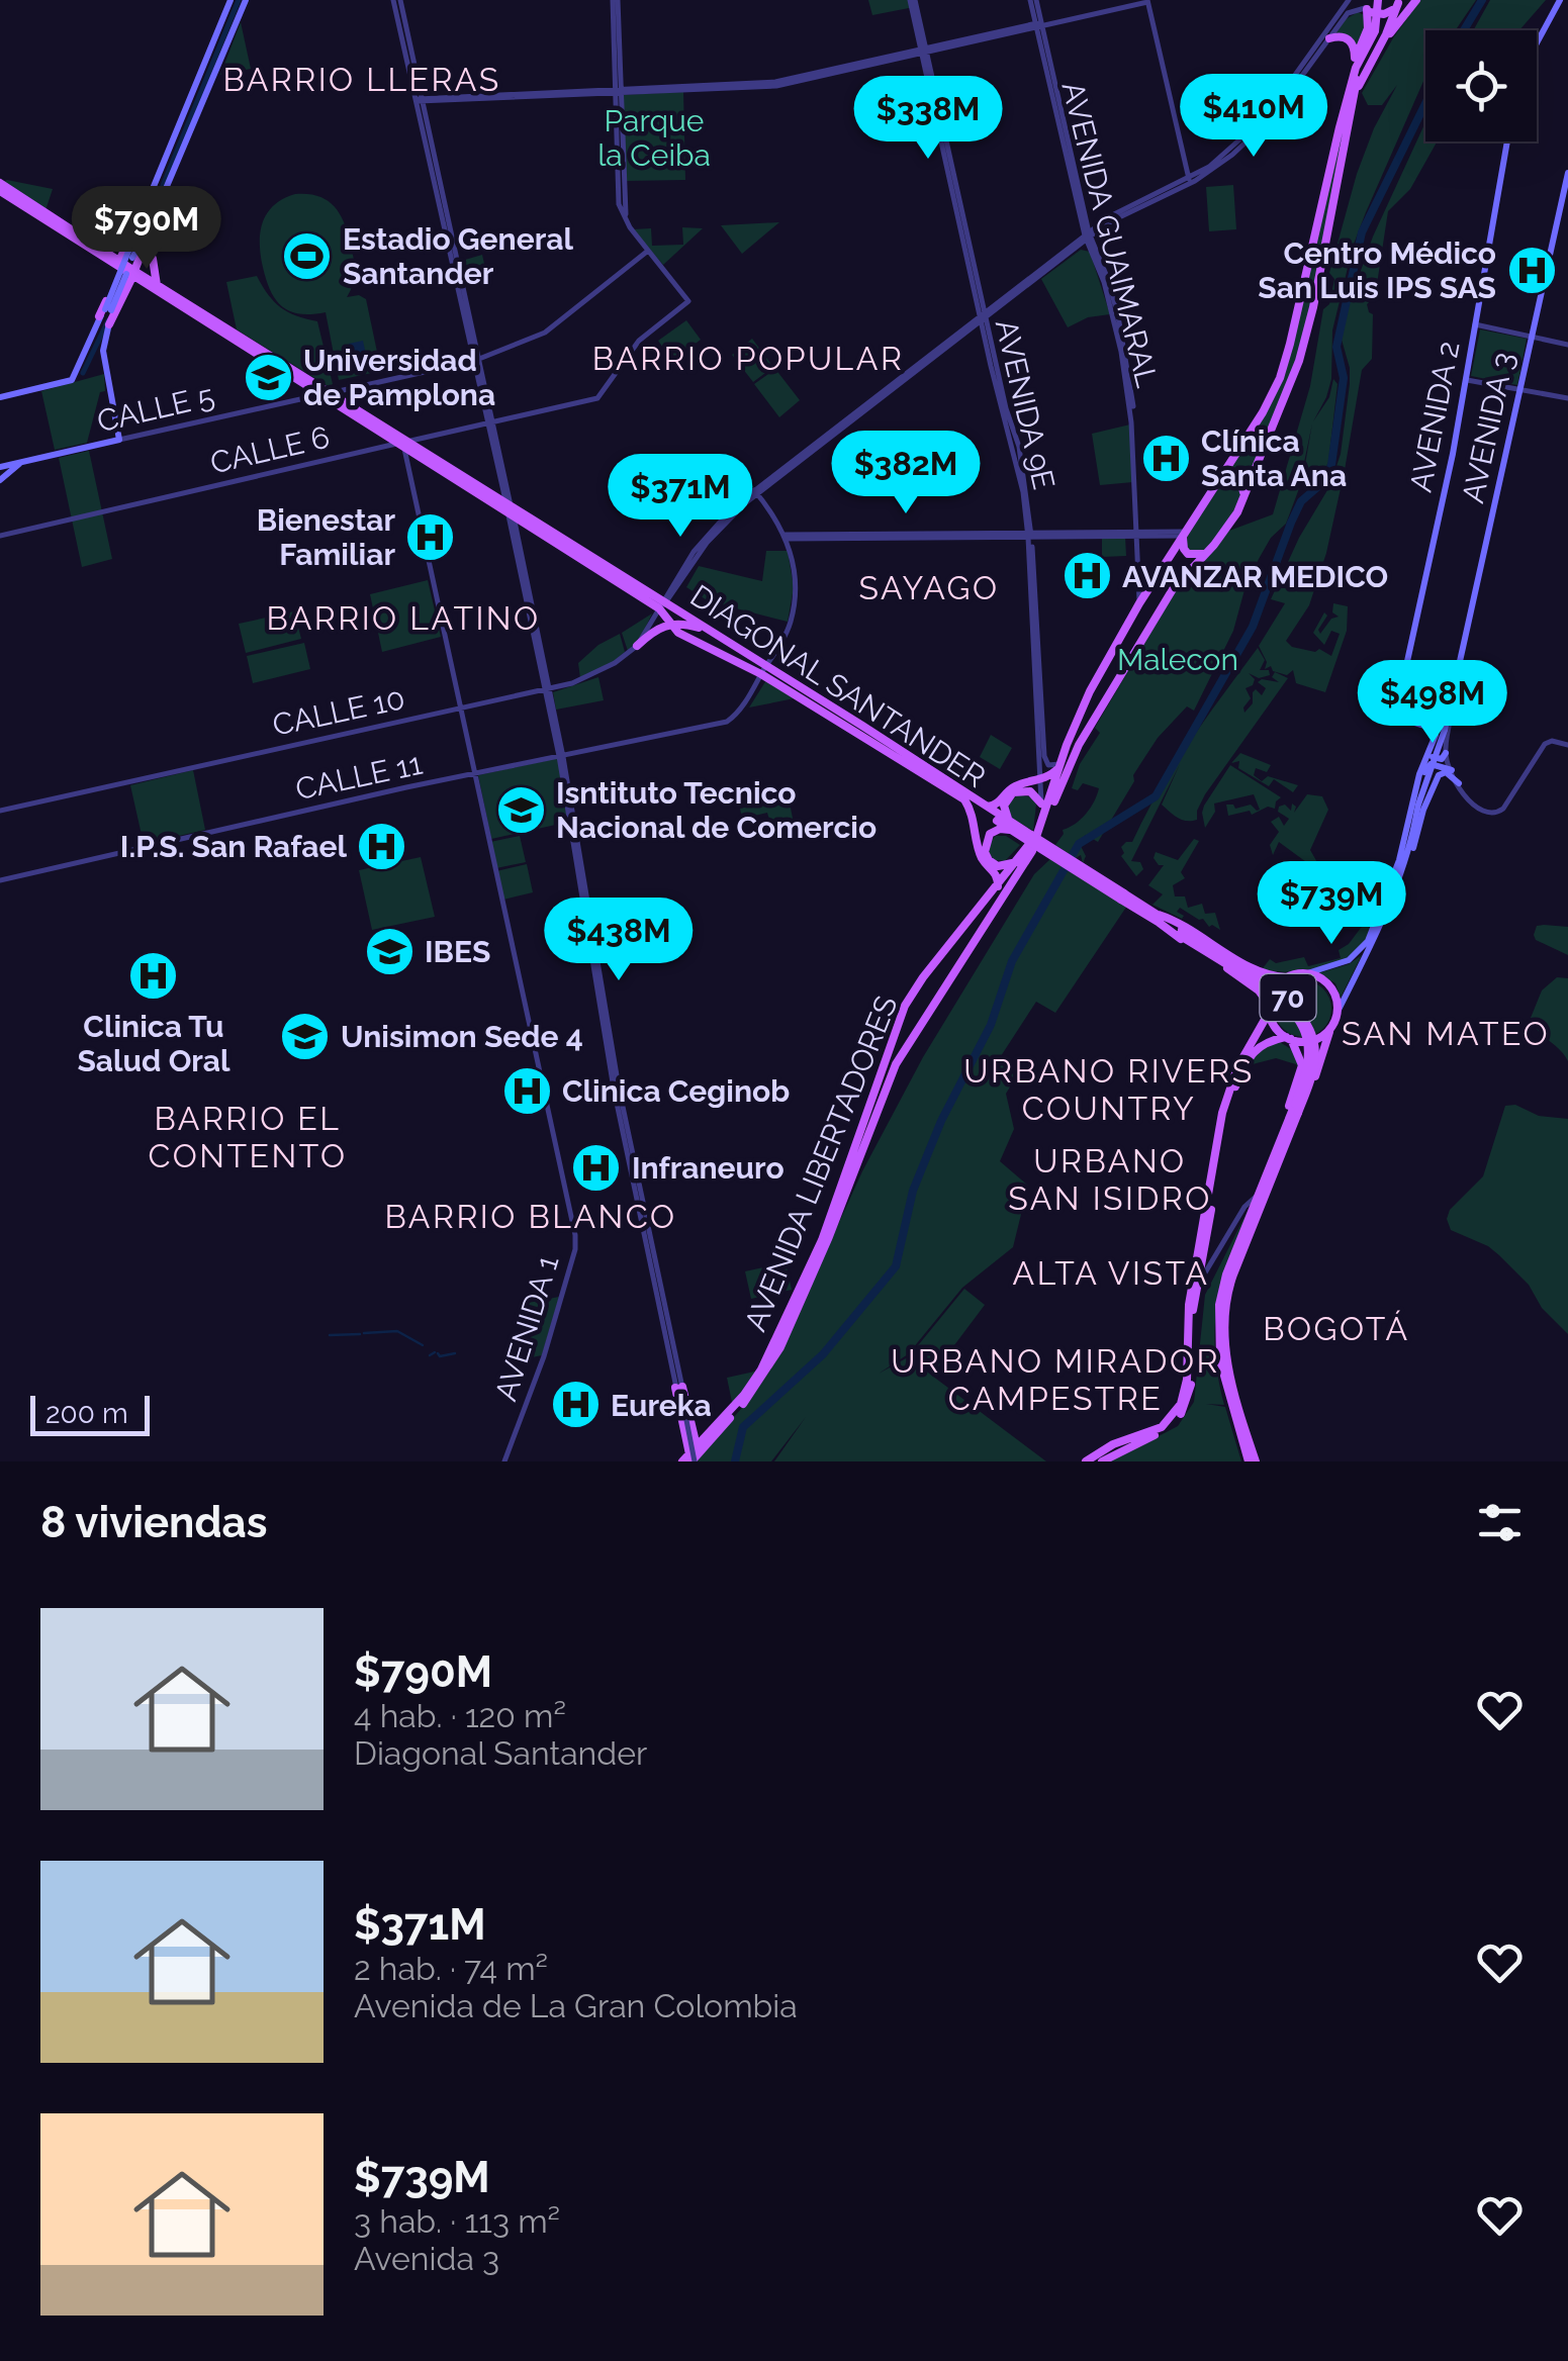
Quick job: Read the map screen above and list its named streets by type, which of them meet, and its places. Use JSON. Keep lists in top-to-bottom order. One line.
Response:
{"streets":{"main road":["CALLE 5","AVENIDA 2","AVENIDA 3","DIAGONAL SANTANDER","70","AVENIDA LIBERTADORES"],"street":["AVENIDA GUAIMARAL","AVENIDA 9E","CALLE 6","CALLE 10","CALLE 11","AVENIDA 1"]},"crossings":[["AVENIDA GUAIMARAL","CALLE 10"],["AVENIDA GUAIMARAL","AVENIDA LIBERTADORES"],["AVENIDA 9E","CALLE 10"],["AVENIDA 9E","AVENIDA LIBERTADORES"],["CALLE 5","CALLE 6"],["CALLE 5","DIAGONAL SANTANDER"],["AVENIDA 2","AVENIDA 3"],["CALLE 6","DIAGONAL SANTANDER"],["CALLE 6","AVENIDA 1"],["DIAGONAL SANTANDER","CALLE 10"],["DIAGONAL SANTANDER","CALLE 11"],["DIAGONAL SANTANDER","70"],["DIAGONAL SANTANDER","AVENIDA 1"],["CALLE 10","AVENIDA 1"],["CALLE 11","AVENIDA 1"]],"districts":["BARRIO LLERAS","BARRIO POPULAR","SAYAGO","BARRIO LATINO","SAN MATEO","URBANO RIVERS COUNTRY","BARRIO EL CONTENTO","URBANO SAN ISIDRO","BARRIO BLANCO","ALTA VISTA","BOGOTÁ","URBANO MIRADOR CAMPESTRE"],"parks":["Parque la Ceiba","Malecon"],"places":{"sports":["Estadio General Santander"],"hospital":["Centro Médico San Luis IPS SAS","Clínica Santa Ana","Bienestar Familiar","AVANZAR MEDICO","I.P.S. San Rafael","Clinica Tu Salud Oral","Clinica Ceginob","Infraneuro","Eureka"],"school or university":["Universidad de Pamplona","Isntituto Tecnico Nacional de Comercio","IBES","Unisimon Sede 4"]},"scale_bar":"200 m","page":{"price":["$410M","$338M","$790M","$382M","$371M","$498M","$739M","$438M"],"scale":"200 m","heading":"8 viviendas","list":[{"name":"$790M","note":"4 hab. · 120 m² · Diagonal Santander"},{"name":"$371M","note":"2 hab. · 74 m² · Avenida de La Gran Colombia"},{"name":"$739M","note":"3 hab. · 113 m² · Avenida 3"}]}}
